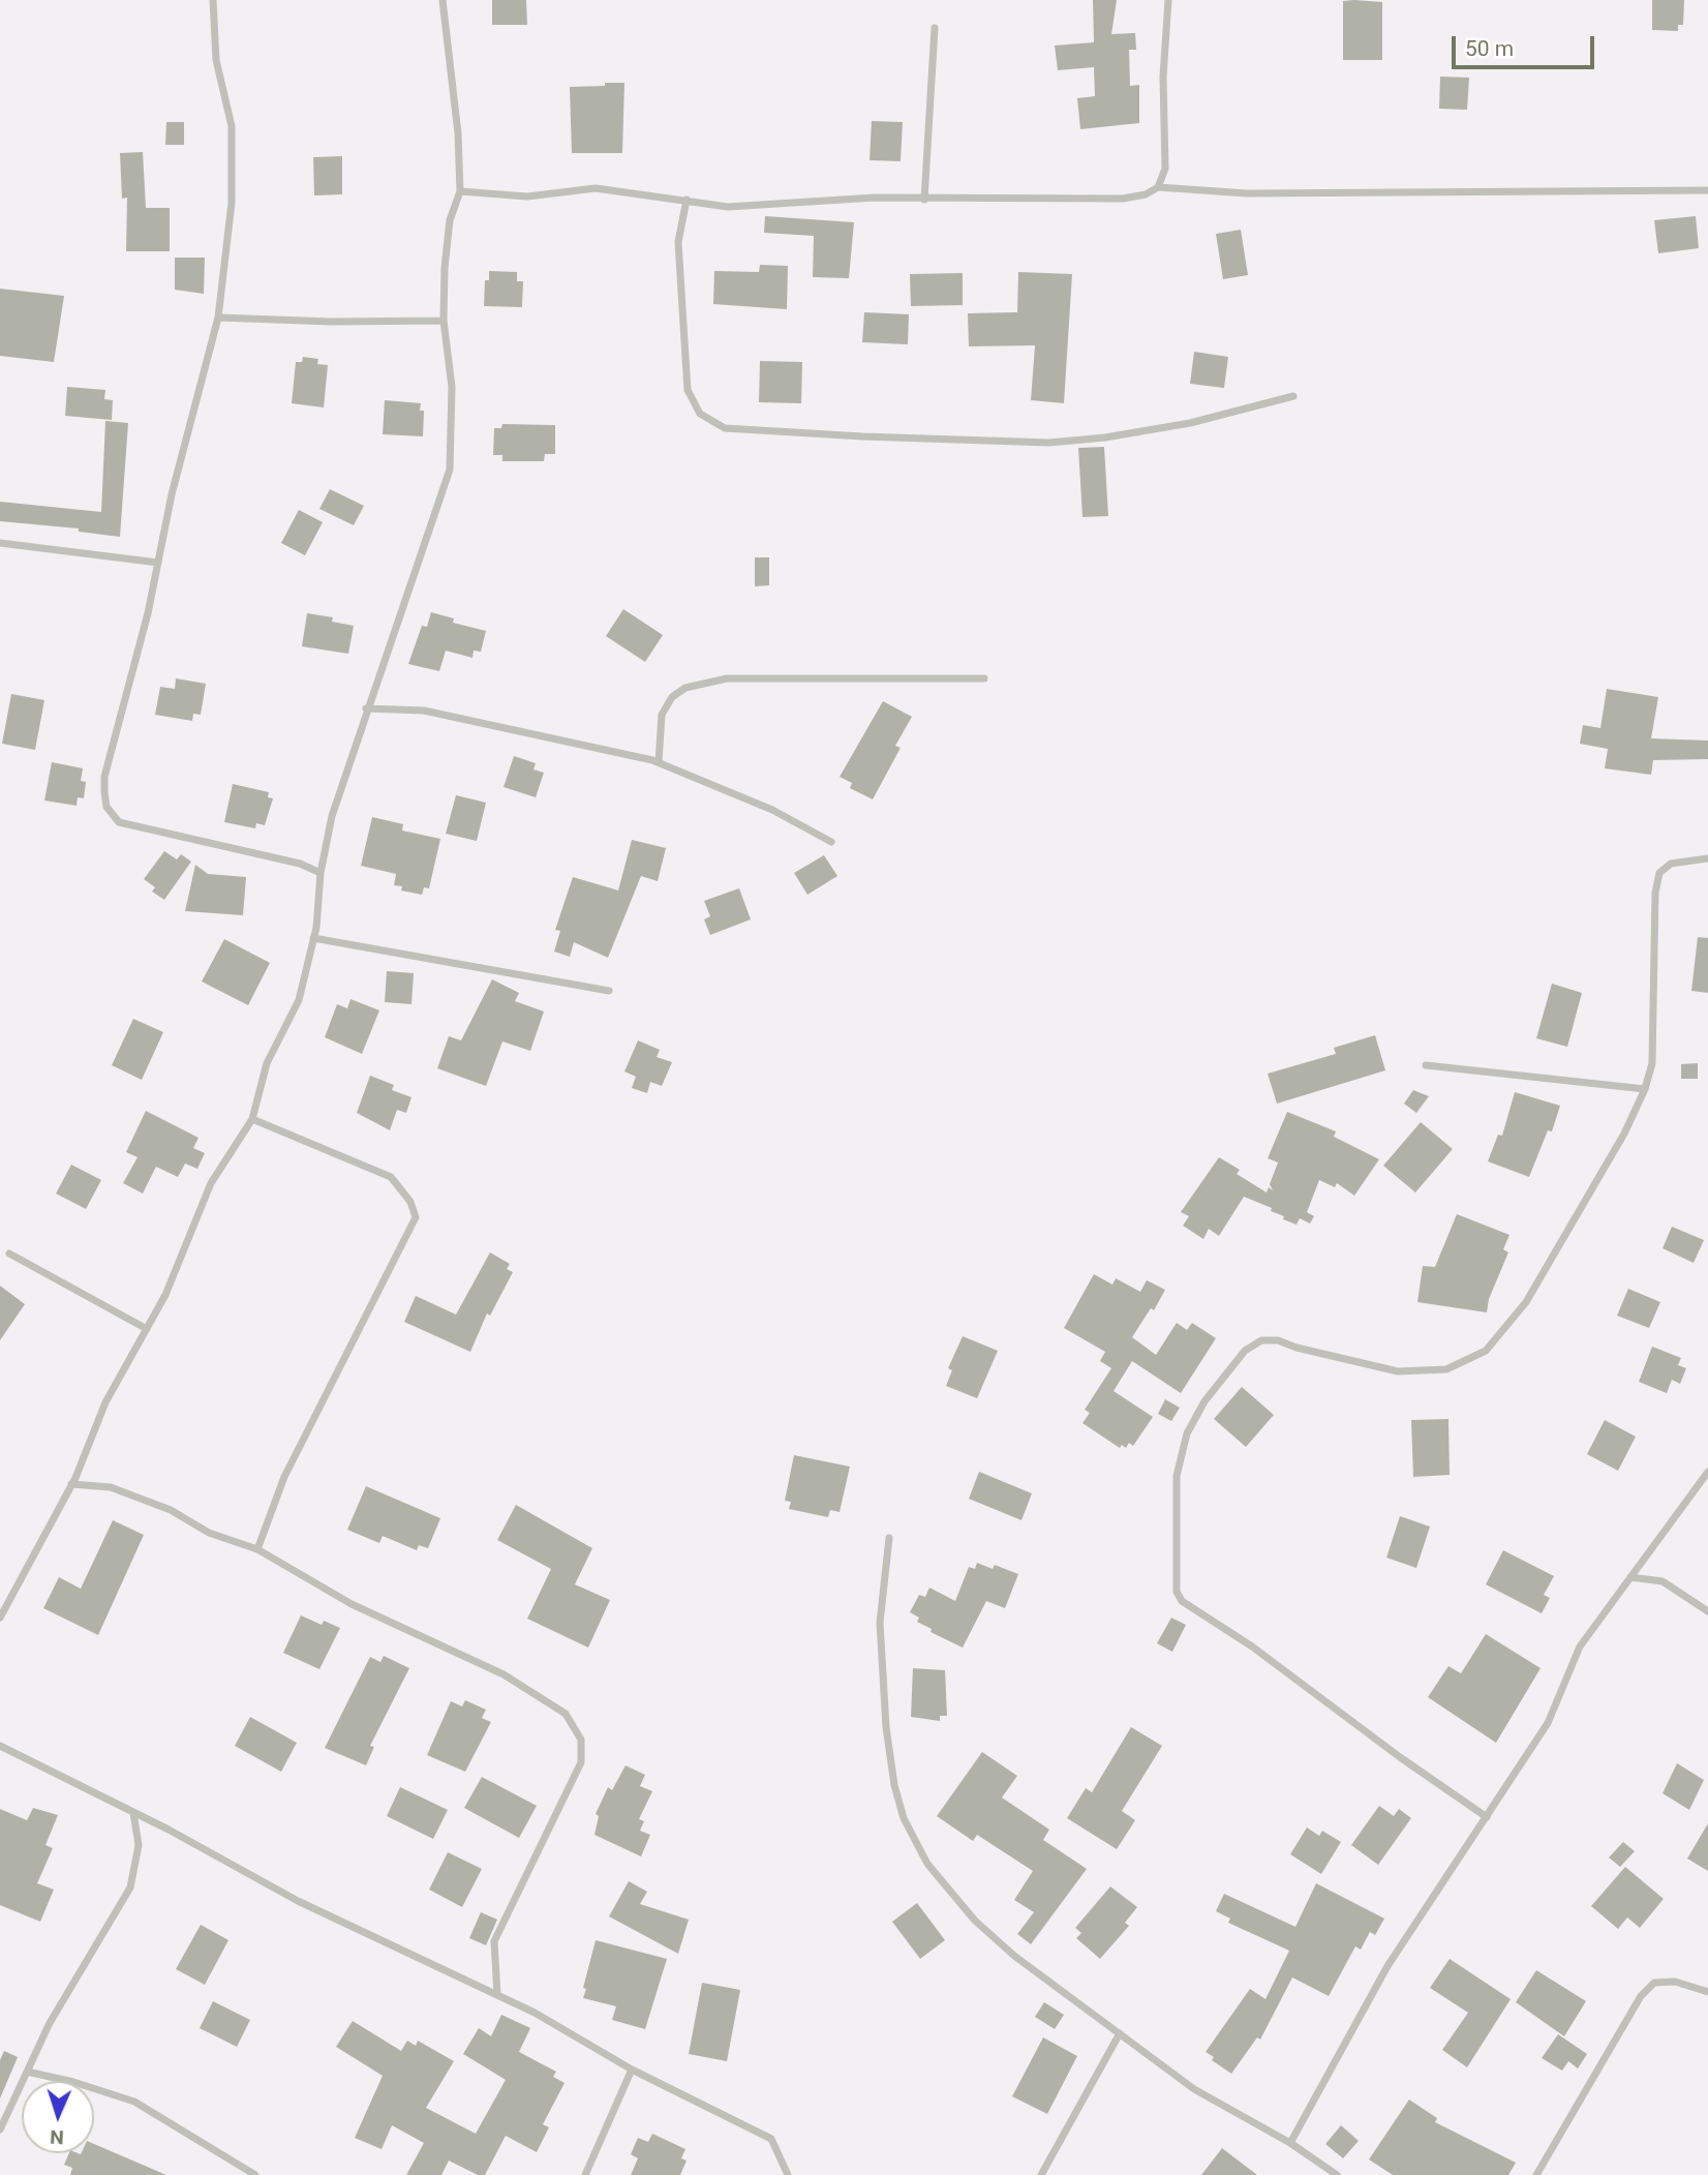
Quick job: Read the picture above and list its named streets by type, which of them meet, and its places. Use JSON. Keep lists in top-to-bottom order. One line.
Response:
{"scale_bar":"50 m","north":"bottom"}
